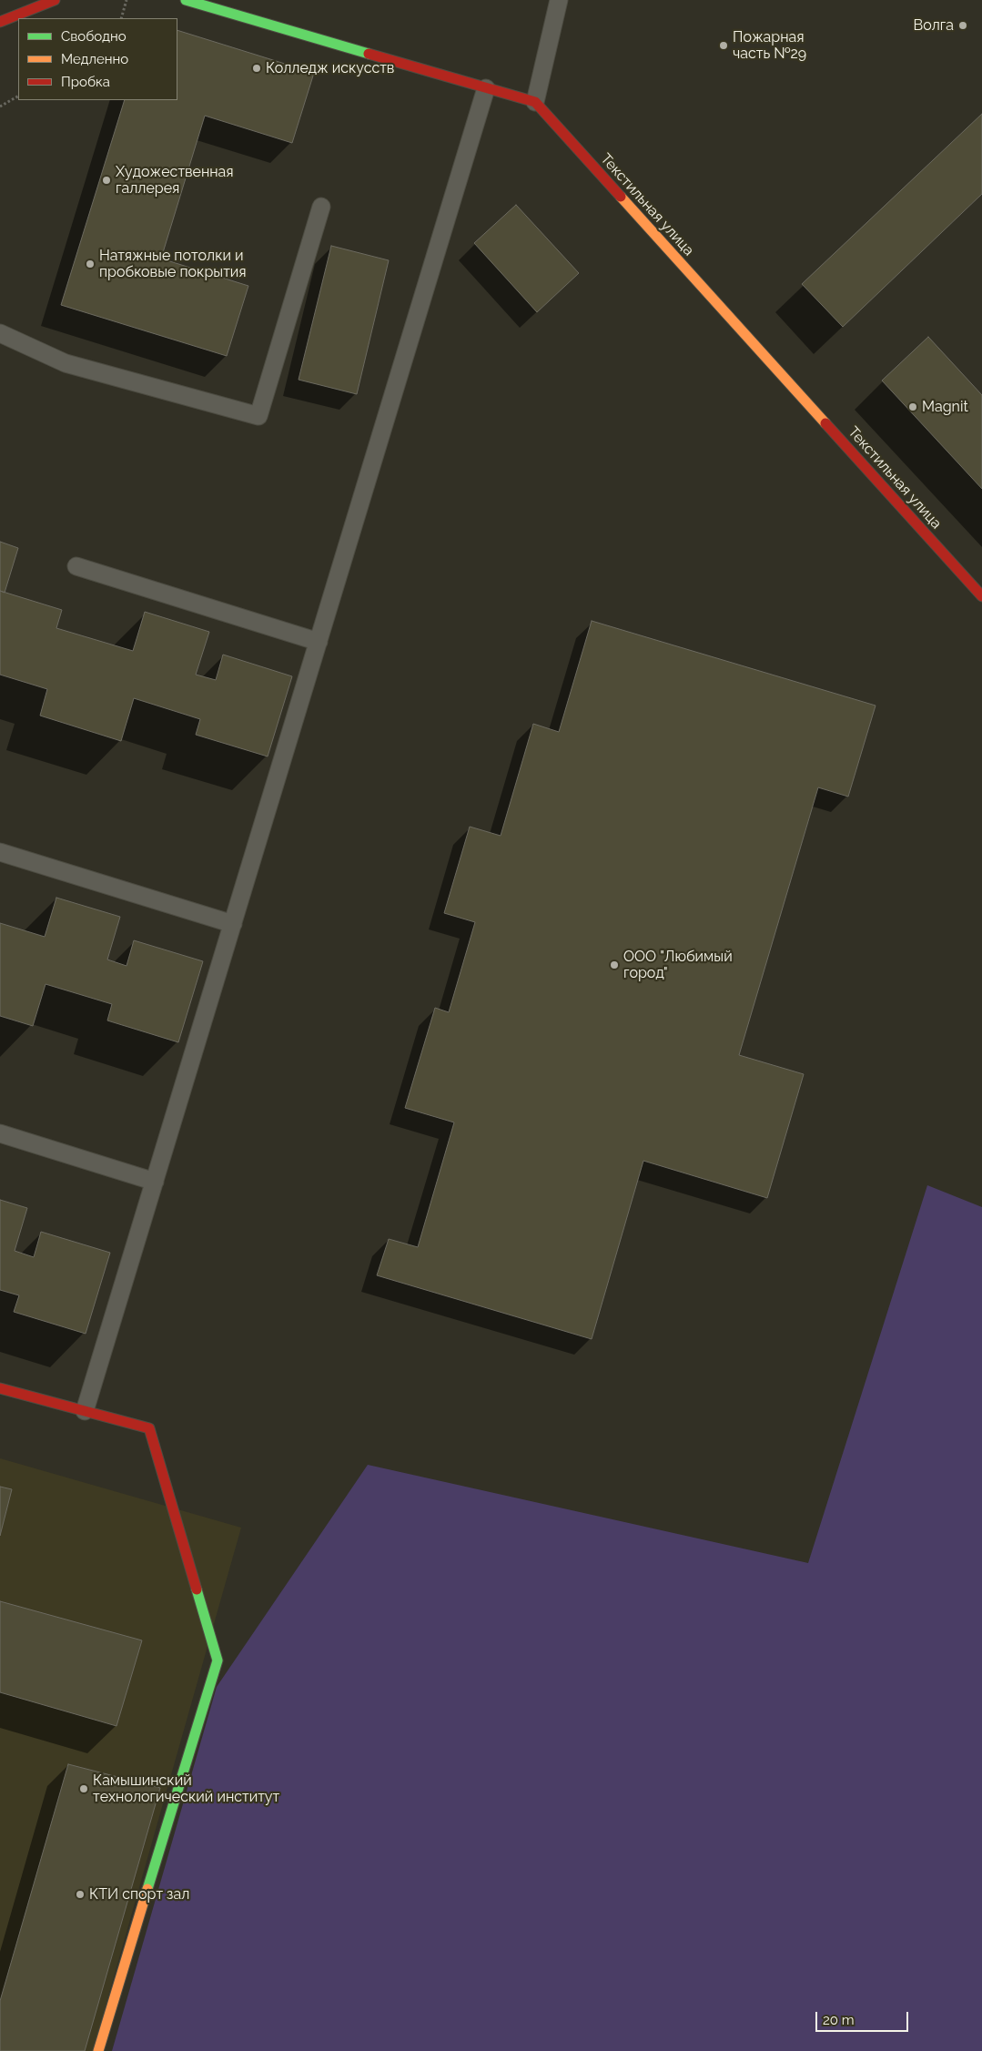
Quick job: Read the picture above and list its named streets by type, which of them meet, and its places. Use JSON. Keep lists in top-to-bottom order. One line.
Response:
{"streets":{"main road":["Текстильная улица"]},"places":["Волга","Пожарная часть №29","Колледж искусств","Художественная галлерея","Натяжные потолки и пробковые покрытия","Magnit","ООО \"Любимый город\"","Камышинский технологический институт","КТИ спорт зал"],"legend":["Свободно","Медленно","Пробка"],"scale_bar":"20 m"}
